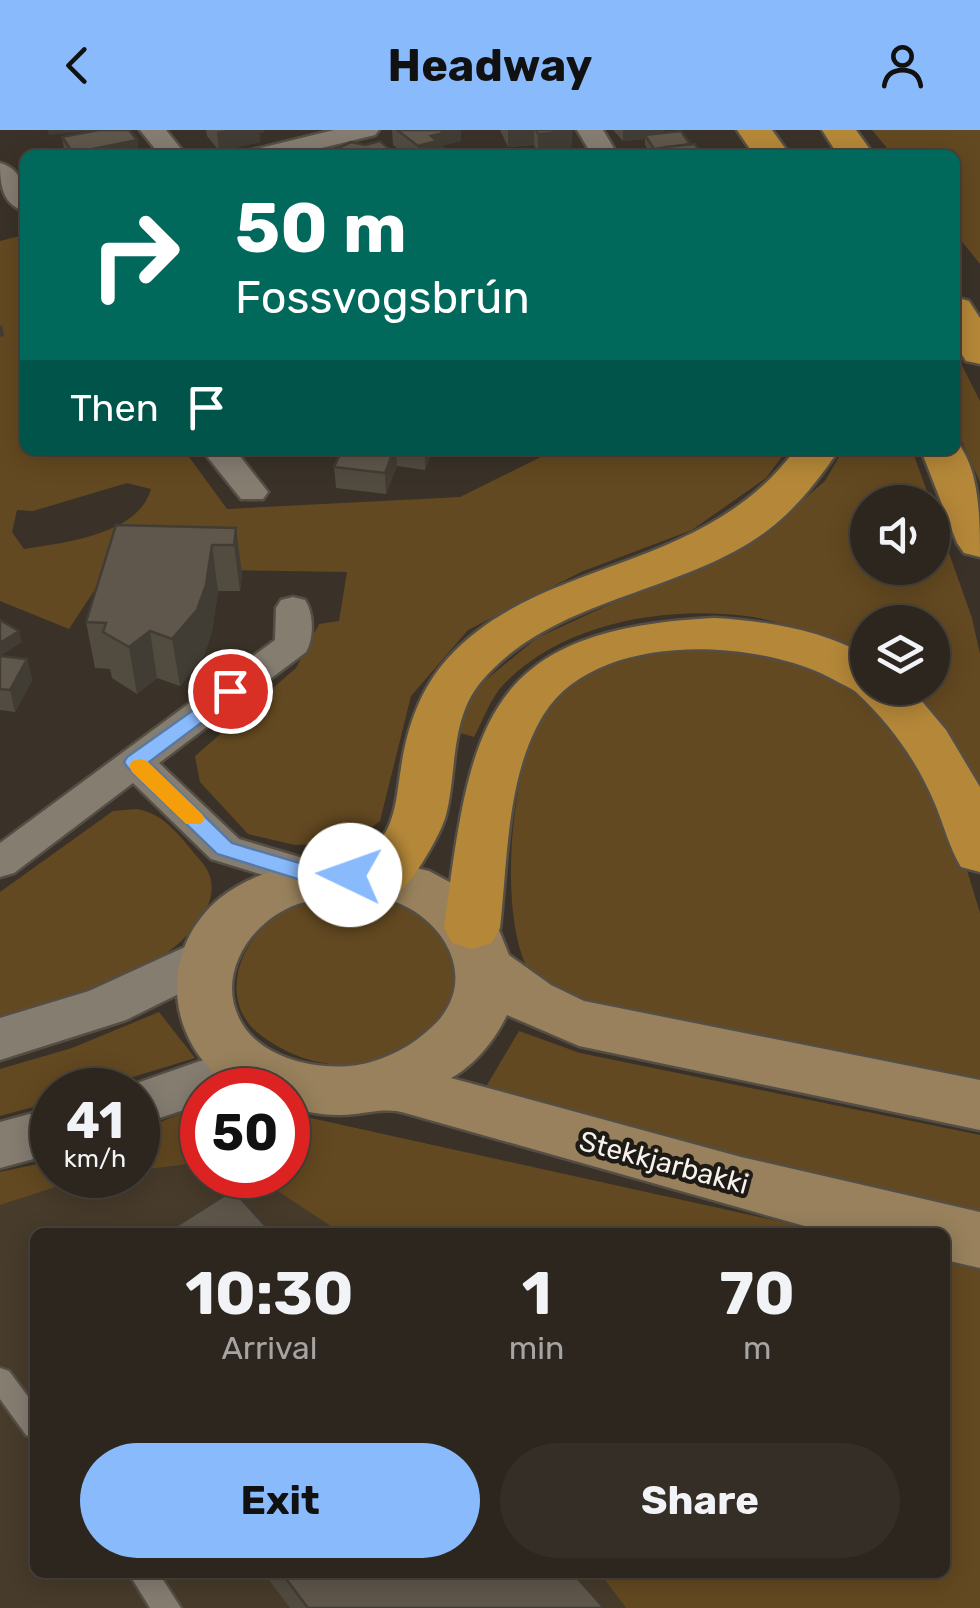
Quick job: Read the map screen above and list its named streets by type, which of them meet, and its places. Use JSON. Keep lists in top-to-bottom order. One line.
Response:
{"streets":{"main road":["Stekkjarbakki"]},"page":{"header":"Headway","turn":["50 m","Fossvogsbrún"],"then":"Then","speed":"41 km/h","limit":"50","eta":["10:30","Arrival","1","min","70","m"],"buttons":["Exit","Share"]}}
